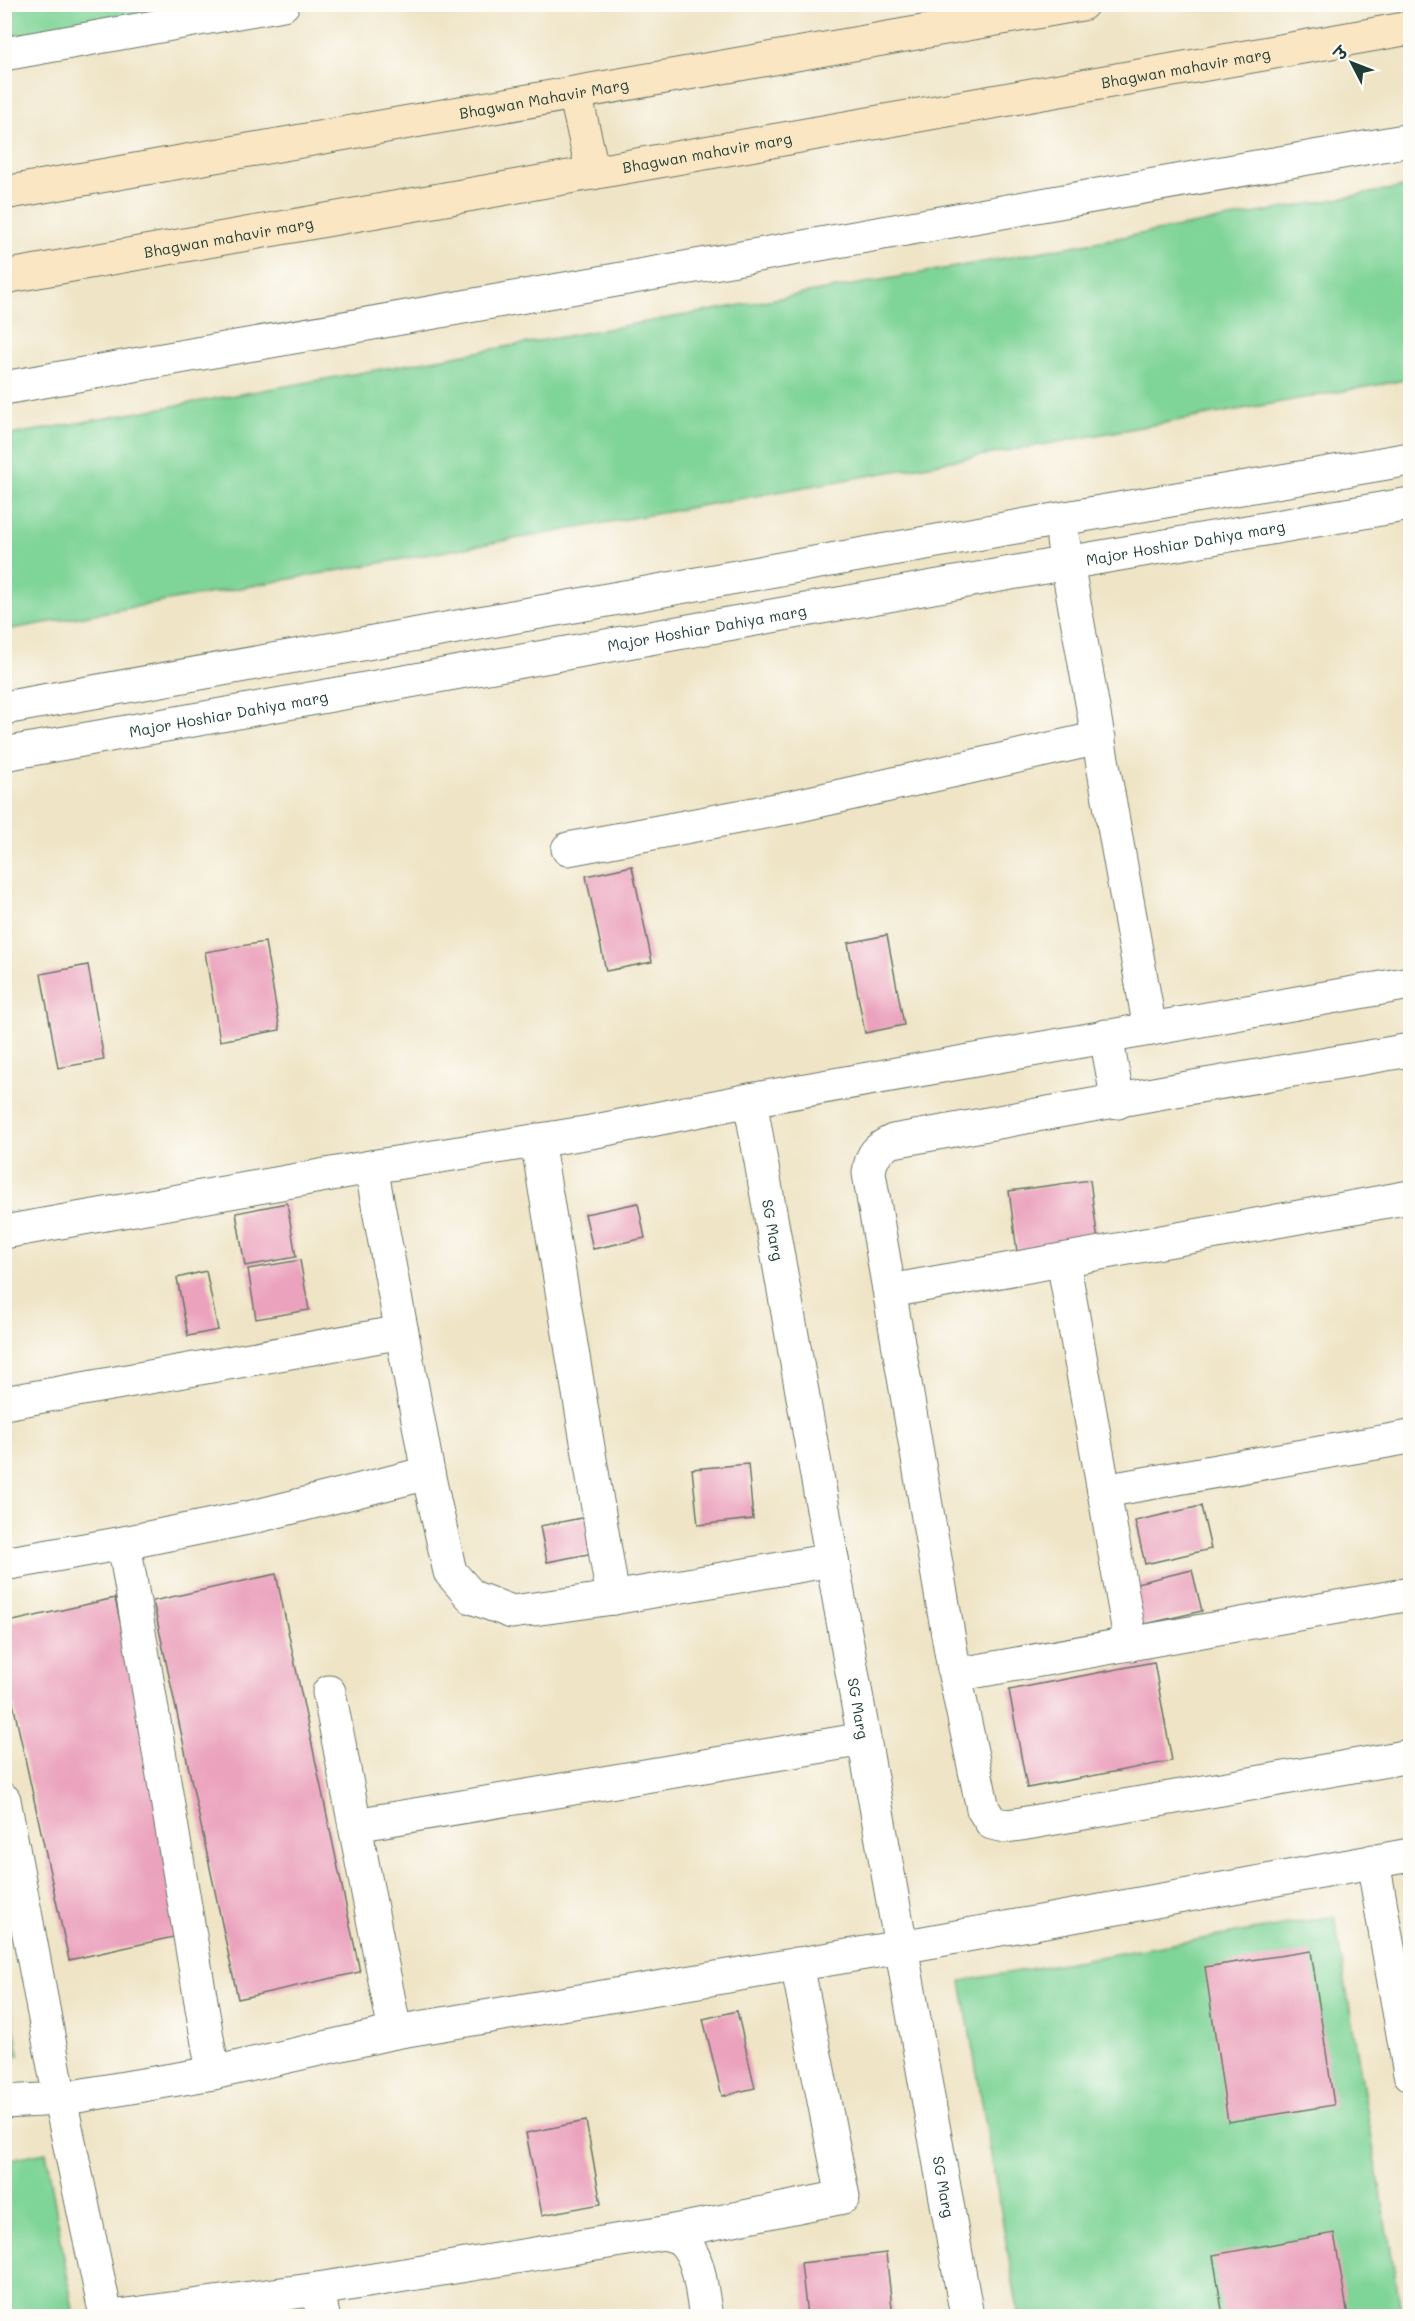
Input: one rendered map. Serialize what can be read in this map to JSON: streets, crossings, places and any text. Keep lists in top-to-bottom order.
{
  "streets": {
    "main road": ["Bhagwan mahavir marg", "Bhagwan Mahavir Marg"],
    "street": ["Major Hoshiar Dahiya marg", "SG Marg"]
  },
  "north": "top left"
}
